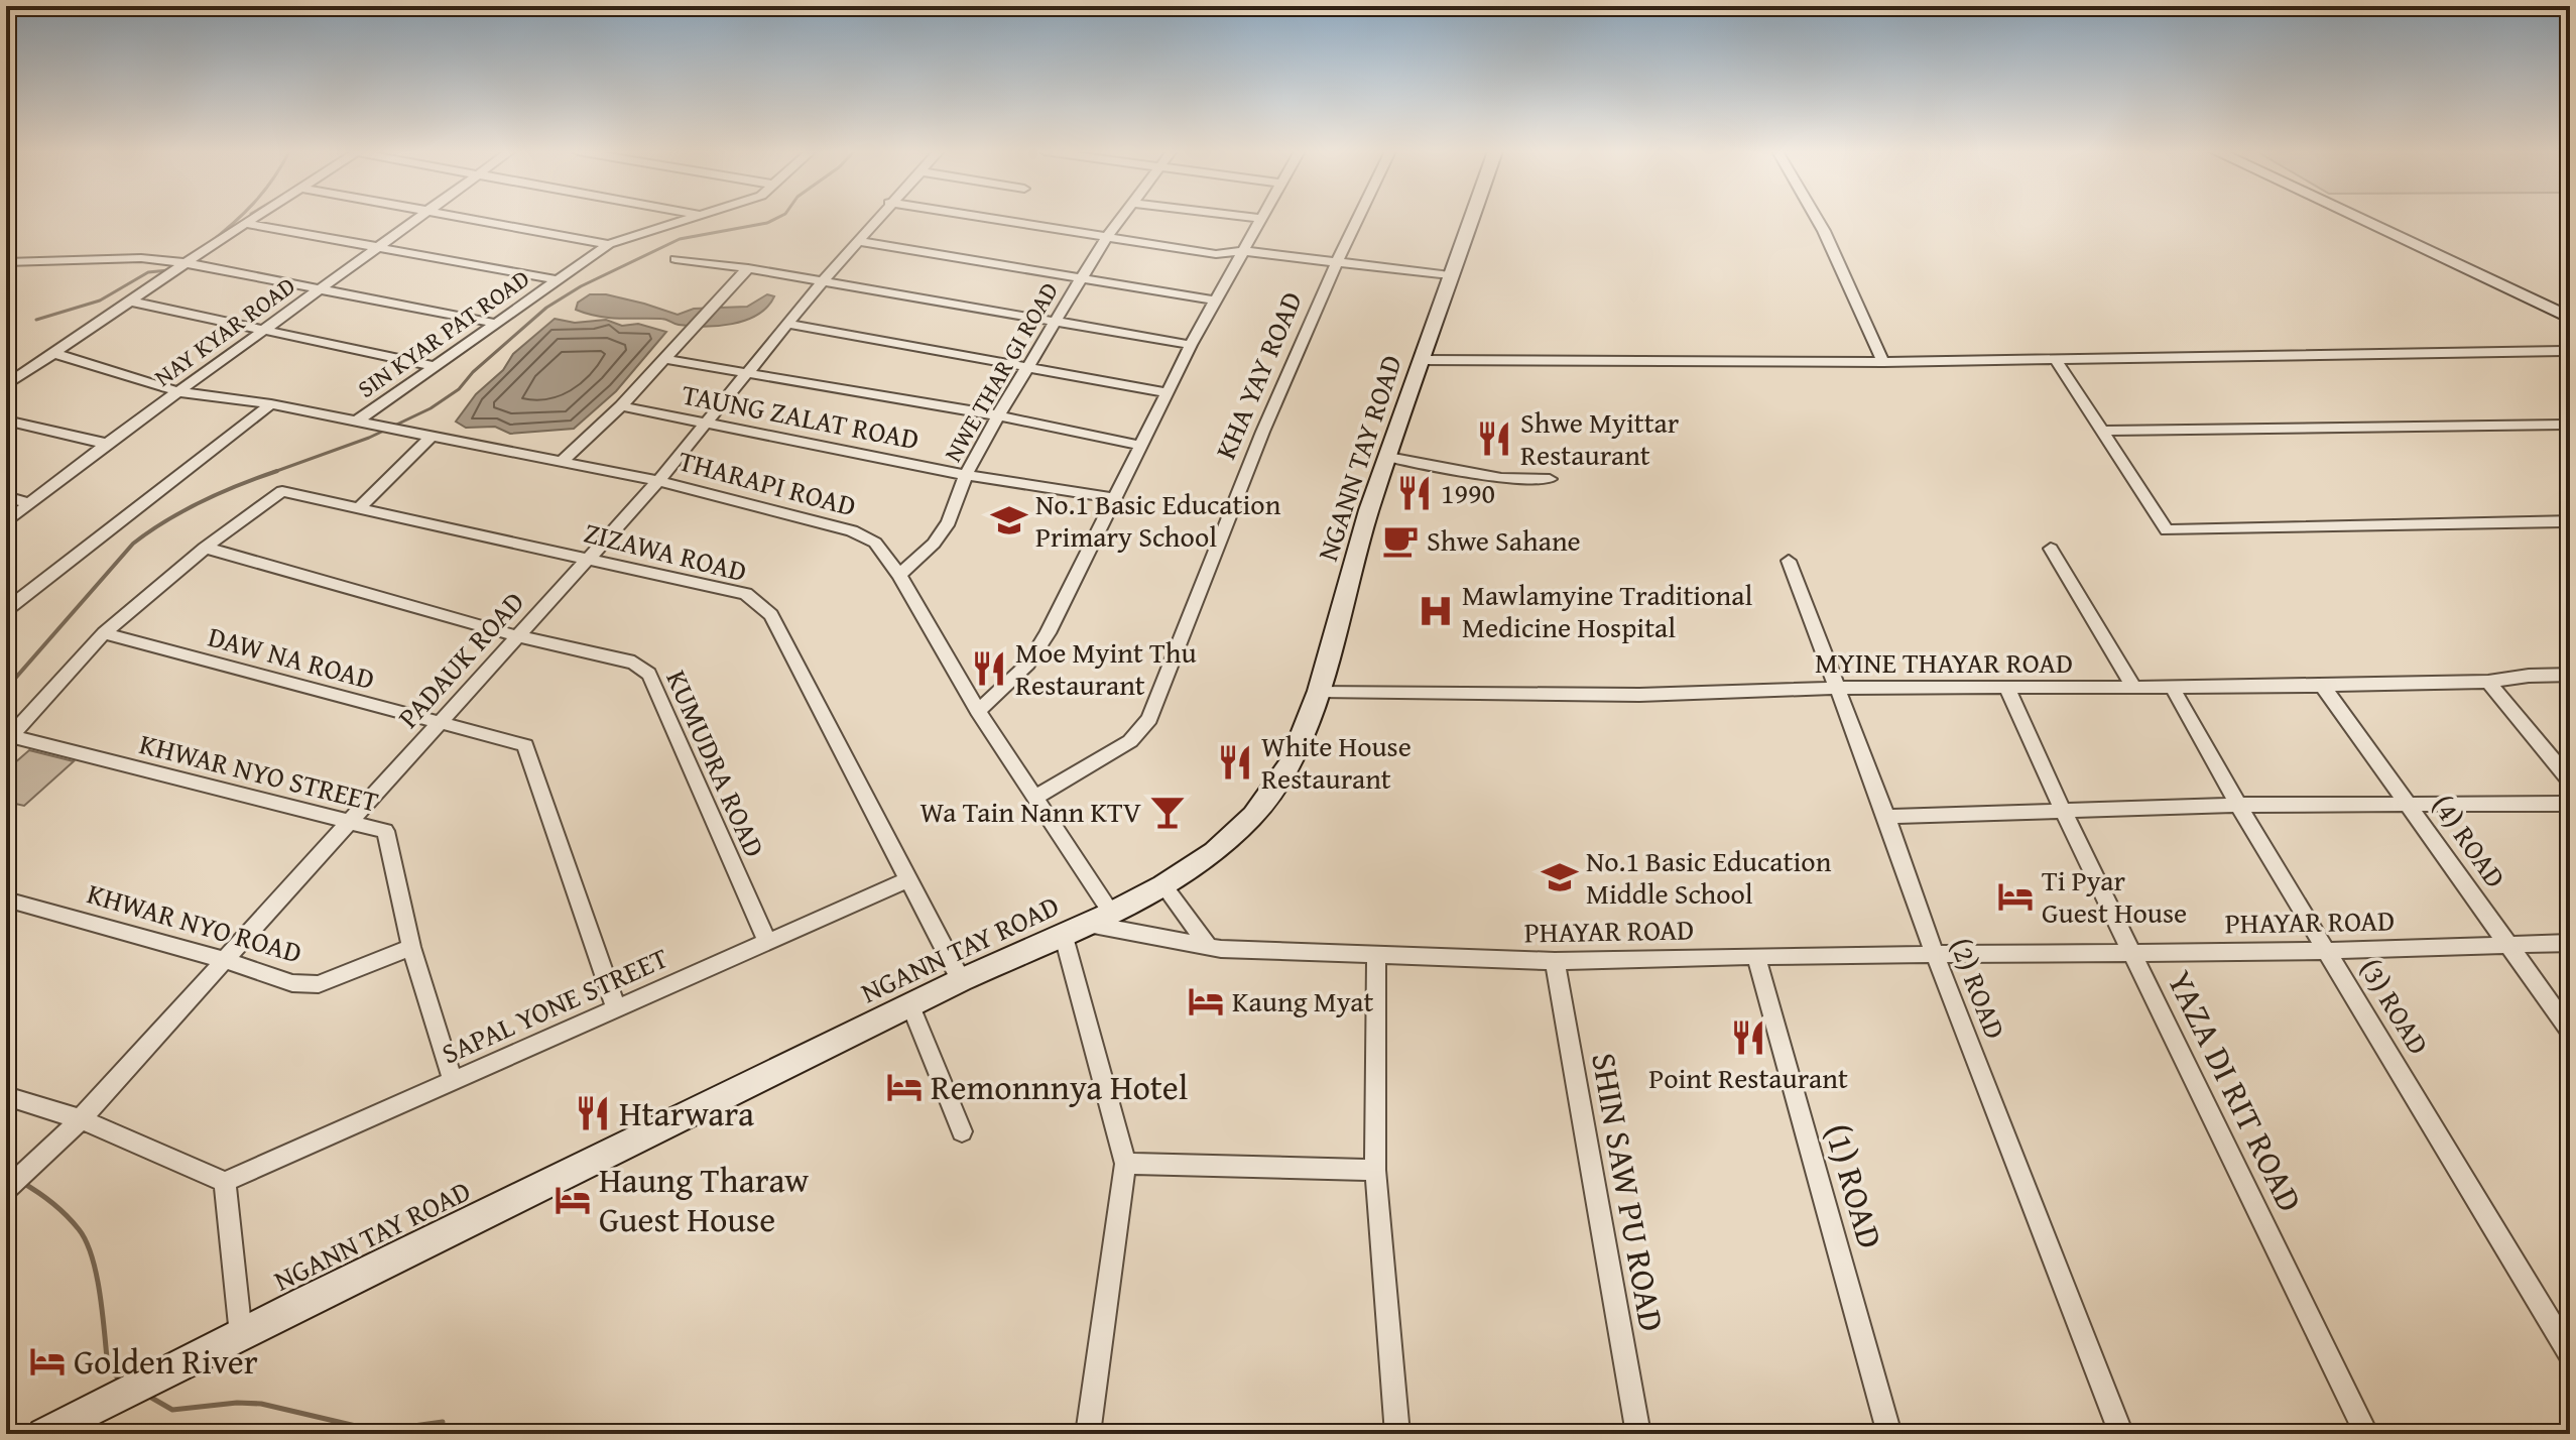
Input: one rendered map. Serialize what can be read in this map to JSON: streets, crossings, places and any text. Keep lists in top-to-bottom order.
{
  "streets": {
    "main road": ["NGANN TAY ROAD"],
    "street": [
      "NAY KYAR ROAD",
      "SIN KYAR PAT ROAD",
      "NWE THAR GI ROAD",
      "KHA YAY ROAD",
      "TAUNG ZALAT ROAD",
      "THARAPI ROAD",
      "ZIZAWA ROAD",
      "DAW NA ROAD",
      "PADAUK ROAD",
      "MYINE THAYAR ROAD",
      "KUMUDRA ROAD",
      "KHWAR NYO STREET",
      "(4) ROAD",
      "PHAYAR ROAD",
      "KHWAR NYO ROAD",
      "(2) ROAD",
      "SAPAL YONE STREET",
      "(3) ROAD",
      "YAZA DI RIT ROAD",
      "(1) ROAD",
      "SHIN SAW PU ROAD"
    ]
  },
  "crossings": [
    ["NAY KYAR ROAD", "THARAPI ROAD"],
    ["SIN KYAR PAT ROAD", "THARAPI ROAD"],
    ["NWE THAR GI ROAD", "TAUNG ZALAT ROAD"],
    ["NWE THAR GI ROAD", "THARAPI ROAD"],
    ["KHA YAY ROAD", "THARAPI ROAD"],
    ["TAUNG ZALAT ROAD", "PADAUK ROAD"],
    ["NGANN TAY ROAD", "THARAPI ROAD"],
    ["NGANN TAY ROAD", "ZIZAWA ROAD"],
    ["NGANN TAY ROAD", "MYINE THAYAR ROAD"],
    ["NGANN TAY ROAD", "PHAYAR ROAD"],
    ["THARAPI ROAD", "PADAUK ROAD"],
    ["ZIZAWA ROAD", "DAW NA ROAD"],
    ["ZIZAWA ROAD", "PADAUK ROAD"],
    ["ZIZAWA ROAD", "KUMUDRA ROAD"],
    ["ZIZAWA ROAD", "KHWAR NYO STREET"],
    ["ZIZAWA ROAD", "SAPAL YONE STREET"],
    ["DAW NA ROAD", "PADAUK ROAD"],
    ["DAW NA ROAD", "SAPAL YONE STREET"],
    ["PADAUK ROAD", "KUMUDRA ROAD"],
    ["PADAUK ROAD", "KHWAR NYO STREET"],
    ["PADAUK ROAD", "KHWAR NYO ROAD"],
    ["MYINE THAYAR ROAD", "(4) ROAD"],
    ["MYINE THAYAR ROAD", "(2) ROAD"],
    ["MYINE THAYAR ROAD", "(3) ROAD"],
    ["MYINE THAYAR ROAD", "YAZA DI RIT ROAD"],
    ["KUMUDRA ROAD", "SAPAL YONE STREET"],
    ["KHWAR NYO STREET", "KHWAR NYO ROAD"],
    ["KHWAR NYO STREET", "SAPAL YONE STREET"],
    ["(4) ROAD", "PHAYAR ROAD"],
    ["PHAYAR ROAD", "(2) ROAD"],
    ["PHAYAR ROAD", "(3) ROAD"],
    ["PHAYAR ROAD", "YAZA DI RIT ROAD"],
    ["PHAYAR ROAD", "(1) ROAD"],
    ["PHAYAR ROAD", "SHIN SAW PU ROAD"]
  ],
  "places": {
    "restaurant": [
      "Shwe Myittar Restaurant",
      "1990",
      "Moe Myint Thu Restaurant",
      "White House Restaurant",
      "Point Restaurant",
      "Htarwara"
    ],
    "school or university": ["No.1 Basic Education Primary School", "No.1 Basic Education Middle School"],
    "cafe": ["Shwe Sahane"],
    "hospital": ["Mawlamyine Traditional Medicine Hospital"],
    "bar": ["Wa Tain Nann KTV"],
    "hotel": [
      "Ti Pyar Guest House",
      "Kaung Myat",
      "Remonnnya Hotel",
      "Haung Tharaw Guest House",
      "Golden River"
    ]
  }
}
